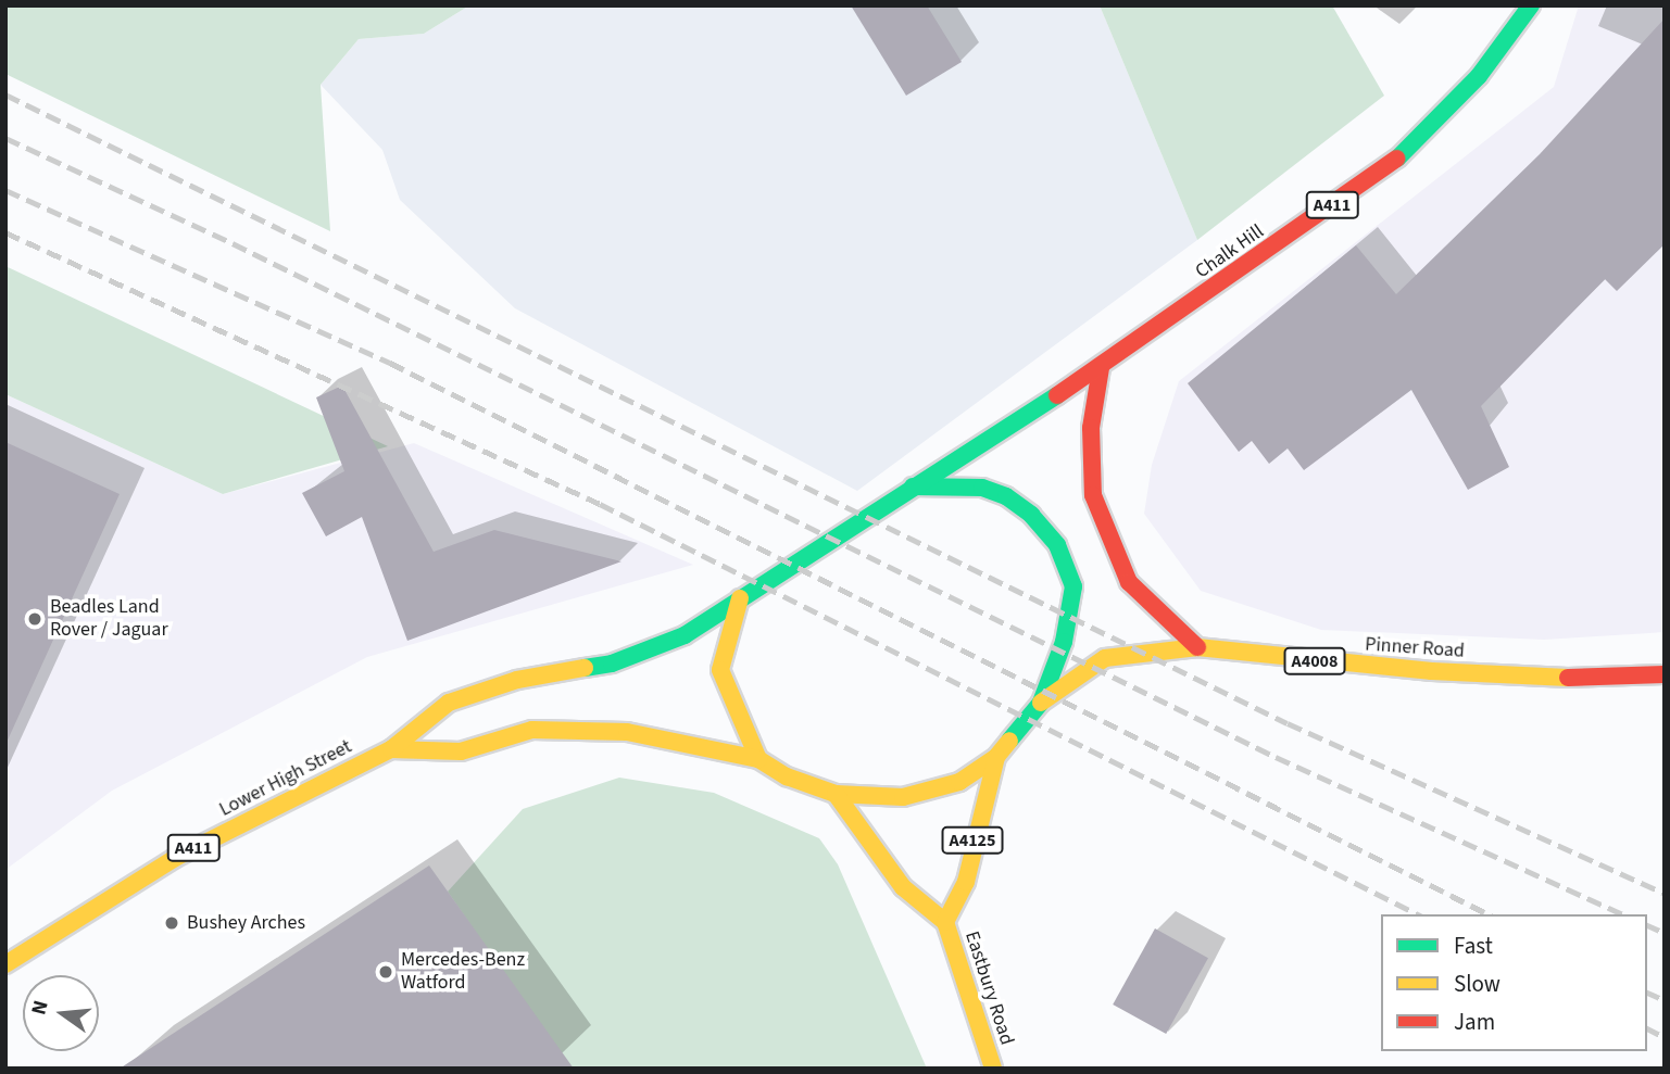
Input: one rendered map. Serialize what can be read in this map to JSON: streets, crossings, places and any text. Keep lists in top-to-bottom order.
{
  "streets": {
    "main road": [
      "A411",
      "Chalk Hill",
      "Pinner Road",
      "A4008",
      "Lower High Street",
      "A4125",
      "Eastbury Road"
    ]
  },
  "crossings": [
    ["Chalk Hill", "Lower High Street"],
    ["Lower High Street", "Eastbury Road"]
  ],
  "places": ["Beadles Land Rover / Jaguar", "Bushey Arches", "Mercedes-Benz Watford"],
  "legend": ["Fast", "Slow", "Jam"],
  "north": "left"
}
